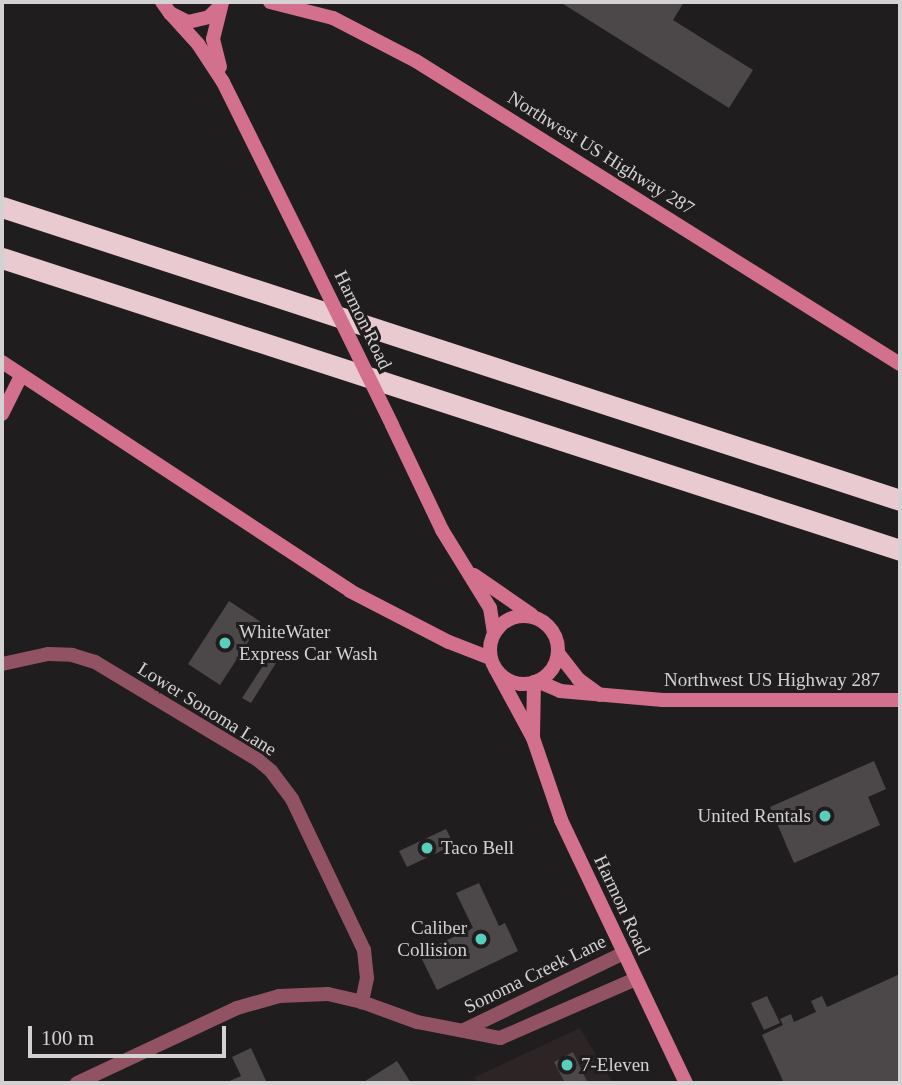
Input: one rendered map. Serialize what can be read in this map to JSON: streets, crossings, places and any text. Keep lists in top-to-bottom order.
{
  "streets": {
    "main road": ["Northwest US Highway 287", "Harmon Road"],
    "street": ["Lower Sonoma Lane", "Sonoma Creek Lane"]
  },
  "crossings": [
    ["Northwest US Highway 287", "Harmon Road"],
    ["Harmon Road", "Sonoma Creek Lane"],
    ["Lower Sonoma Lane", "Sonoma Creek Lane"]
  ],
  "places": [
    "WhiteWater Express Car Wash",
    "United Rentals",
    "Taco Bell",
    "Caliber Collision",
    "7-Eleven"
  ],
  "scale_bar": "100 m"
}
